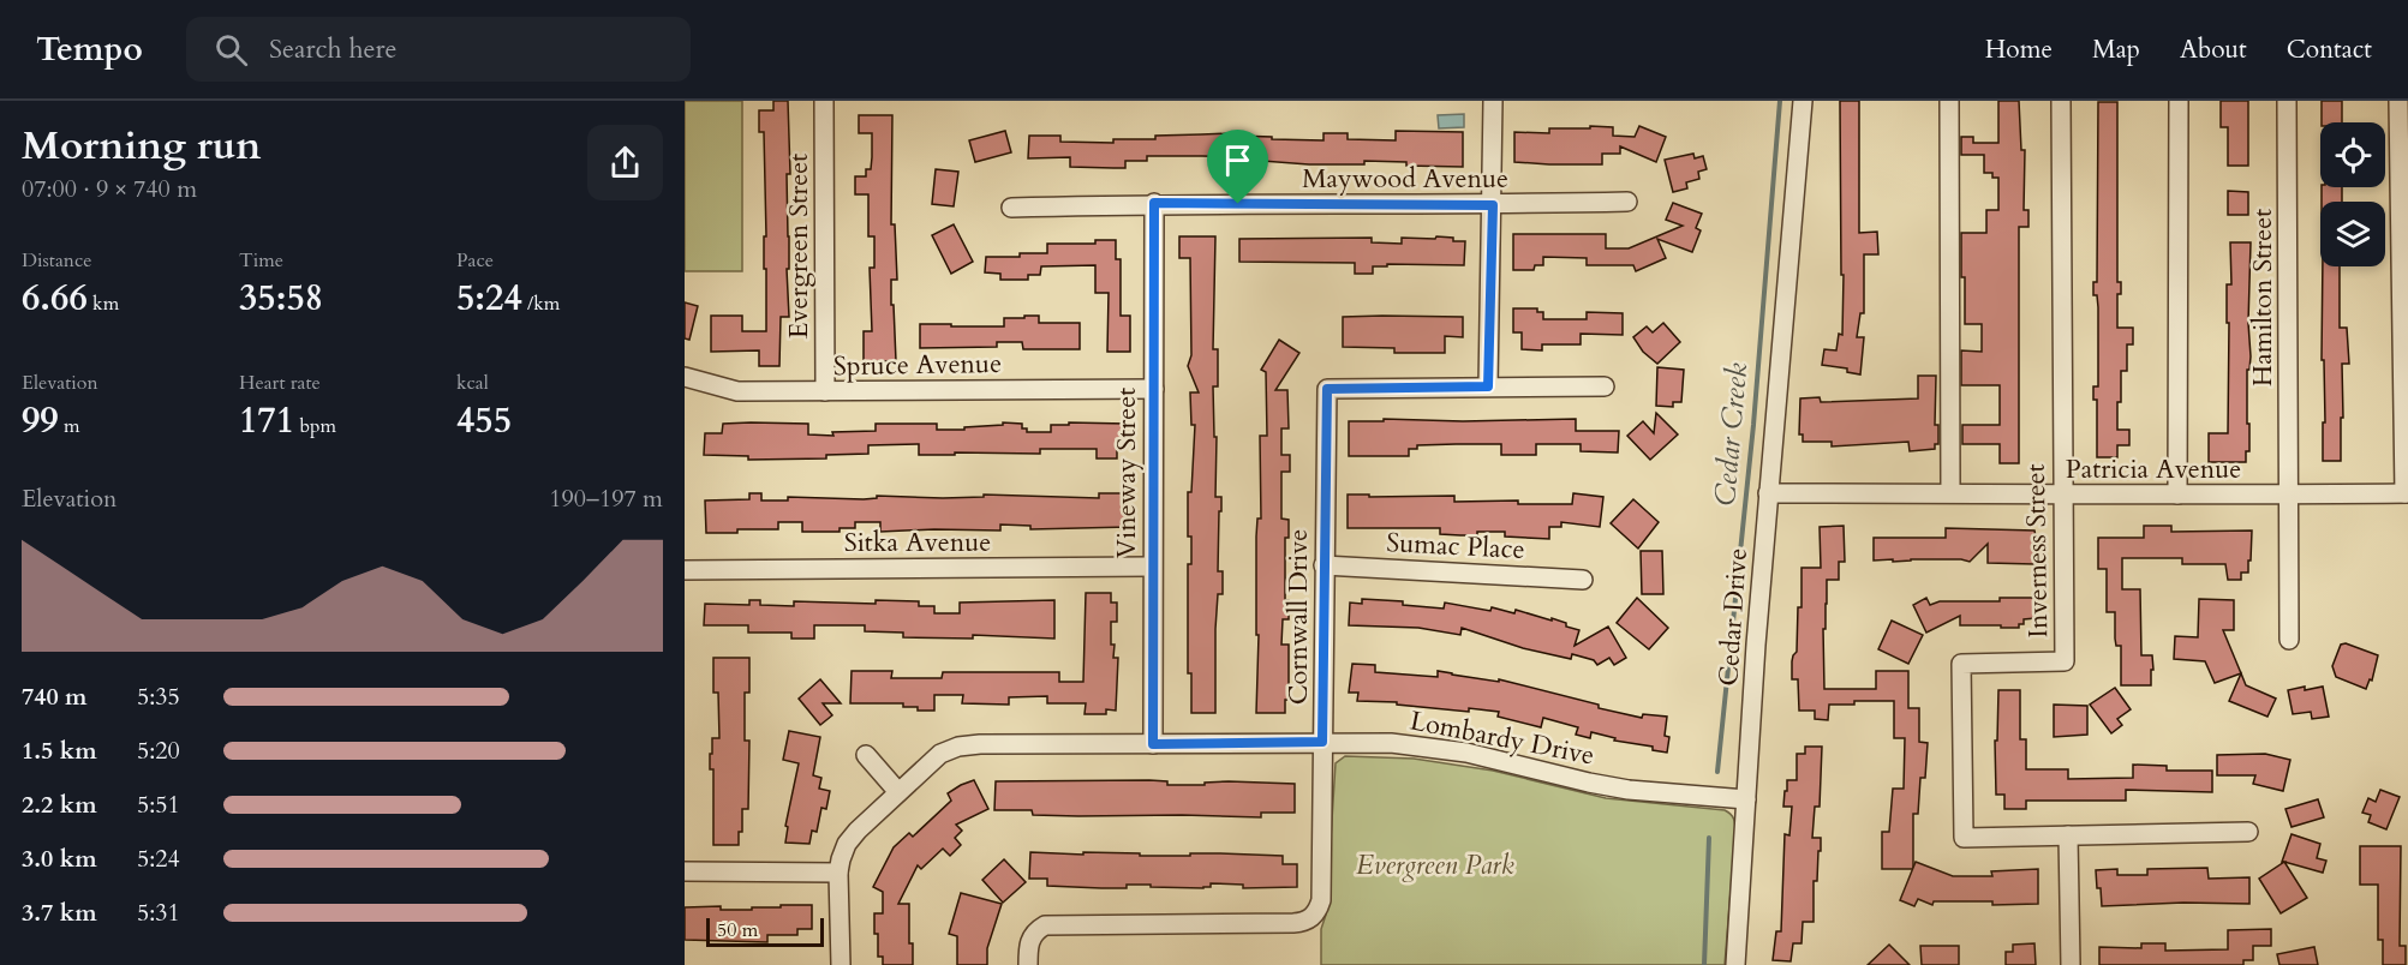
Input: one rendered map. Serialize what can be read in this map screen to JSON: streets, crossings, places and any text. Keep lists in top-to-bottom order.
{
  "streets": {
    "street": [
      "Maywood Avenue",
      "Evergreen Street",
      "Hamilton Street",
      "Spruce Avenue",
      "Patricia Avenue",
      "Vineway Street",
      "Sitka Avenue",
      "Sumac Place",
      "Inverness Street",
      "Cornwall Drive",
      "Cedar Drive",
      "Lombardy Drive"
    ]
  },
  "crossings": [
    ["Maywood Avenue", "Vineway Street"],
    ["Evergreen Street", "Spruce Avenue"],
    ["Hamilton Street", "Patricia Avenue"],
    ["Spruce Avenue", "Vineway Street"],
    ["Patricia Avenue", "Inverness Street"],
    ["Patricia Avenue", "Cedar Drive"],
    ["Vineway Street", "Sitka Avenue"],
    ["Vineway Street", "Lombardy Drive"],
    ["Sumac Place", "Cornwall Drive"],
    ["Cornwall Drive", "Lombardy Drive"],
    ["Cedar Drive", "Lombardy Drive"]
  ],
  "water": ["Cedar Creek"],
  "parks": ["Evergreen Park"],
  "scale_bar": "50 m",
  "page": {
    "header": "Tempo",
    "search": "Search here",
    "nav": [
      "Home",
      "Map",
      "About",
      "Contact"
    ],
    "heading": ["Morning run", "07:00 · 9 × 740 m"],
    "stats": [
      ["Distance", "6.66 km"],
      ["Time", "35:58"],
      ["Pace", "5:24 /km"],
      ["Elevation", "99 m"],
      ["Heart rate", "171 bpm"],
      ["kcal", "455"]
    ],
    "chart": ["Elevation", "190–197 m"],
    "list": [
      {
        "name": "740 m",
        "note": "5:35"
      },
      {
        "name": "1.5 km",
        "note": "5:20"
      },
      {
        "name": "2.2 km",
        "note": "5:51"
      },
      {
        "name": "3.0 km",
        "note": "5:24"
      },
      {
        "name": "3.7 km",
        "note": "5:31"
      }
    ],
    "scale": "50 m"
  }
}
